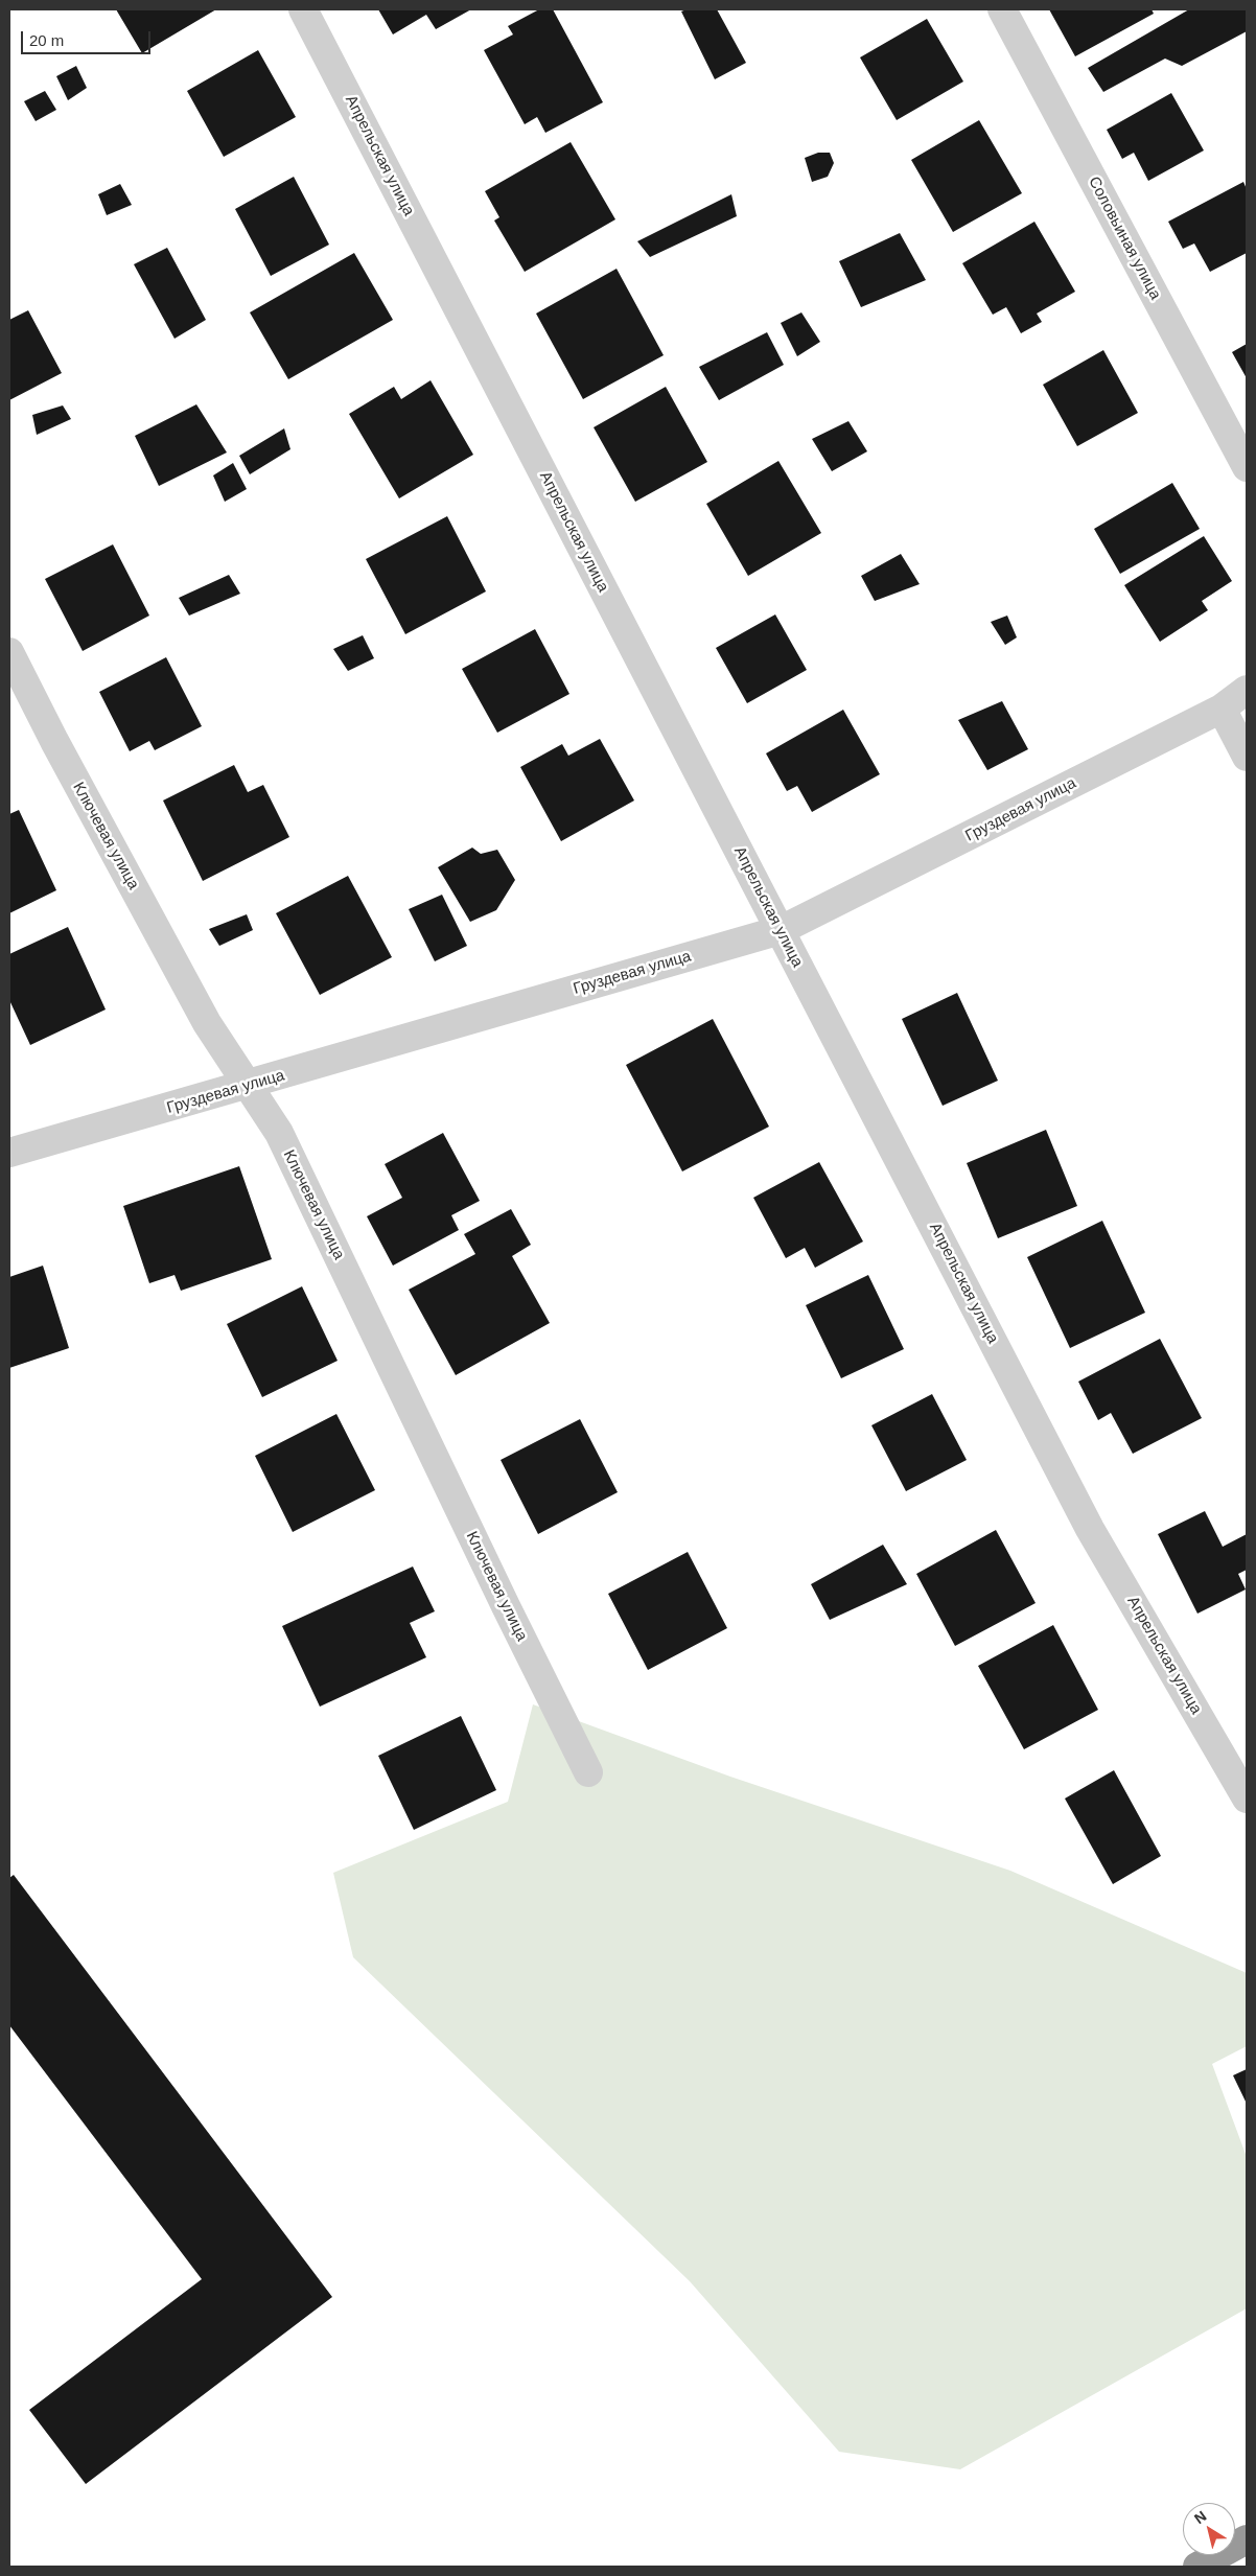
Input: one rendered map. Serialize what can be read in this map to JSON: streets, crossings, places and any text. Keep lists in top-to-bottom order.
{
  "streets": {
    "street": [
      "Апрельская улица",
      "Соловьиная улица",
      "Груздевая улица",
      "Ключевая улица"
    ]
  },
  "crossings": [
    ["Апрельская улица", "Груздевая улица"],
    ["Груздевая улица", "Ключевая улица"]
  ],
  "scale_bar": "20 m",
  "north": "top left"
}
